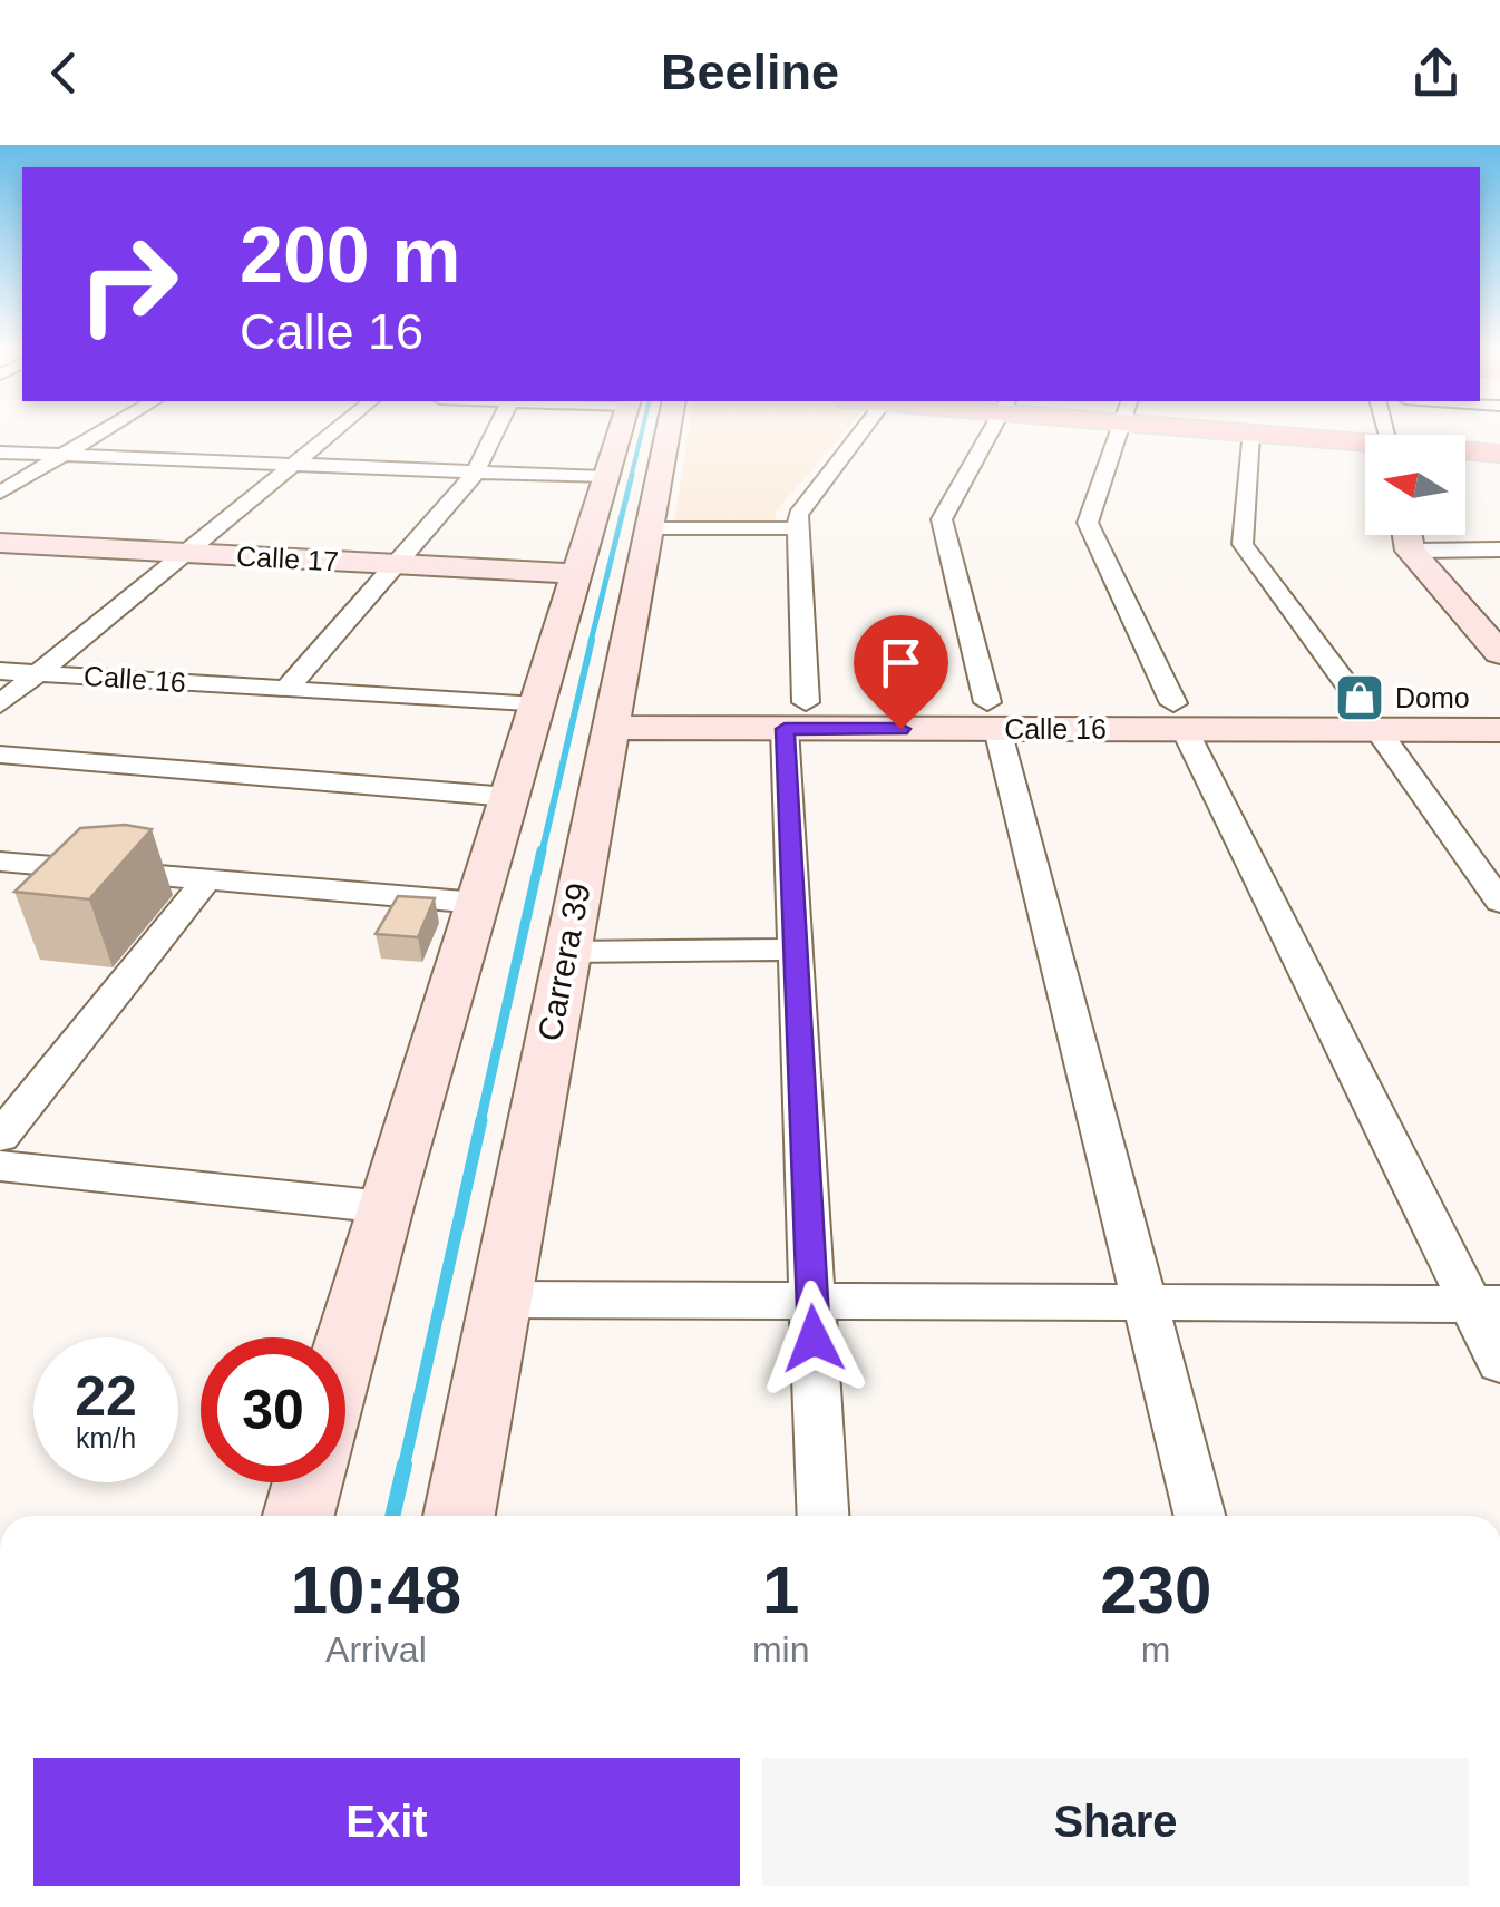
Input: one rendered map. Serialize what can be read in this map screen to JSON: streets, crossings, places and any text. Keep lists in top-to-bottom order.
{
  "streets": {
    "main road": ["Calle 17", "Calle 16", "Carrera 39"]
  },
  "crossings": [
    ["Calle 16", "Carrera 39"]
  ],
  "places": {
    "shop": ["Domo"]
  },
  "north": "left",
  "page": {
    "header": "Beeline",
    "turn": ["200 m", "Calle 16"],
    "speed": "22 km/h",
    "limit": "30",
    "eta": [
      "10:48",
      "Arrival",
      "1",
      "min",
      "230",
      "m"
    ],
    "buttons": ["Exit", "Share"]
  }
}
